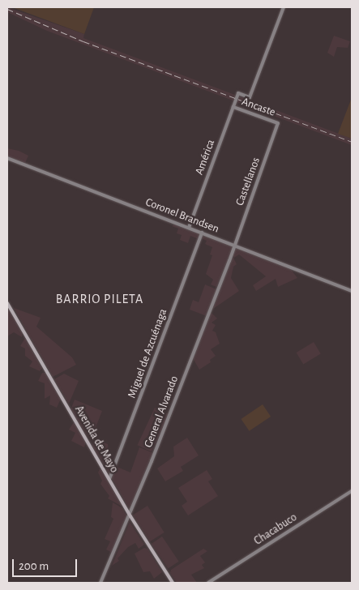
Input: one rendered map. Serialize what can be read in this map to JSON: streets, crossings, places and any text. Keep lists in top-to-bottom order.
{
  "streets": {
    "main road": ["Avenida de Mayo"],
    "street": [
      "Ancaste",
      "América",
      "Castellanos",
      "Coronel Brandsen",
      "Miguel de Azcuénaga",
      "General Alvarado",
      "Chacabuco"
    ]
  },
  "crossings": [
    ["Ancaste", "América"],
    ["Ancaste", "Castellanos"],
    ["América", "Coronel Brandsen"],
    ["Castellanos", "Coronel Brandsen"],
    ["Castellanos", "General Alvarado"],
    ["Coronel Brandsen", "Miguel de Azcuénaga"],
    ["Coronel Brandsen", "General Alvarado"],
    ["Miguel de Azcuénaga", "Avenida de Mayo"],
    ["General Alvarado", "Avenida de Mayo"]
  ],
  "districts": ["BARRIO PILETA"],
  "scale_bar": "200 m"
}
